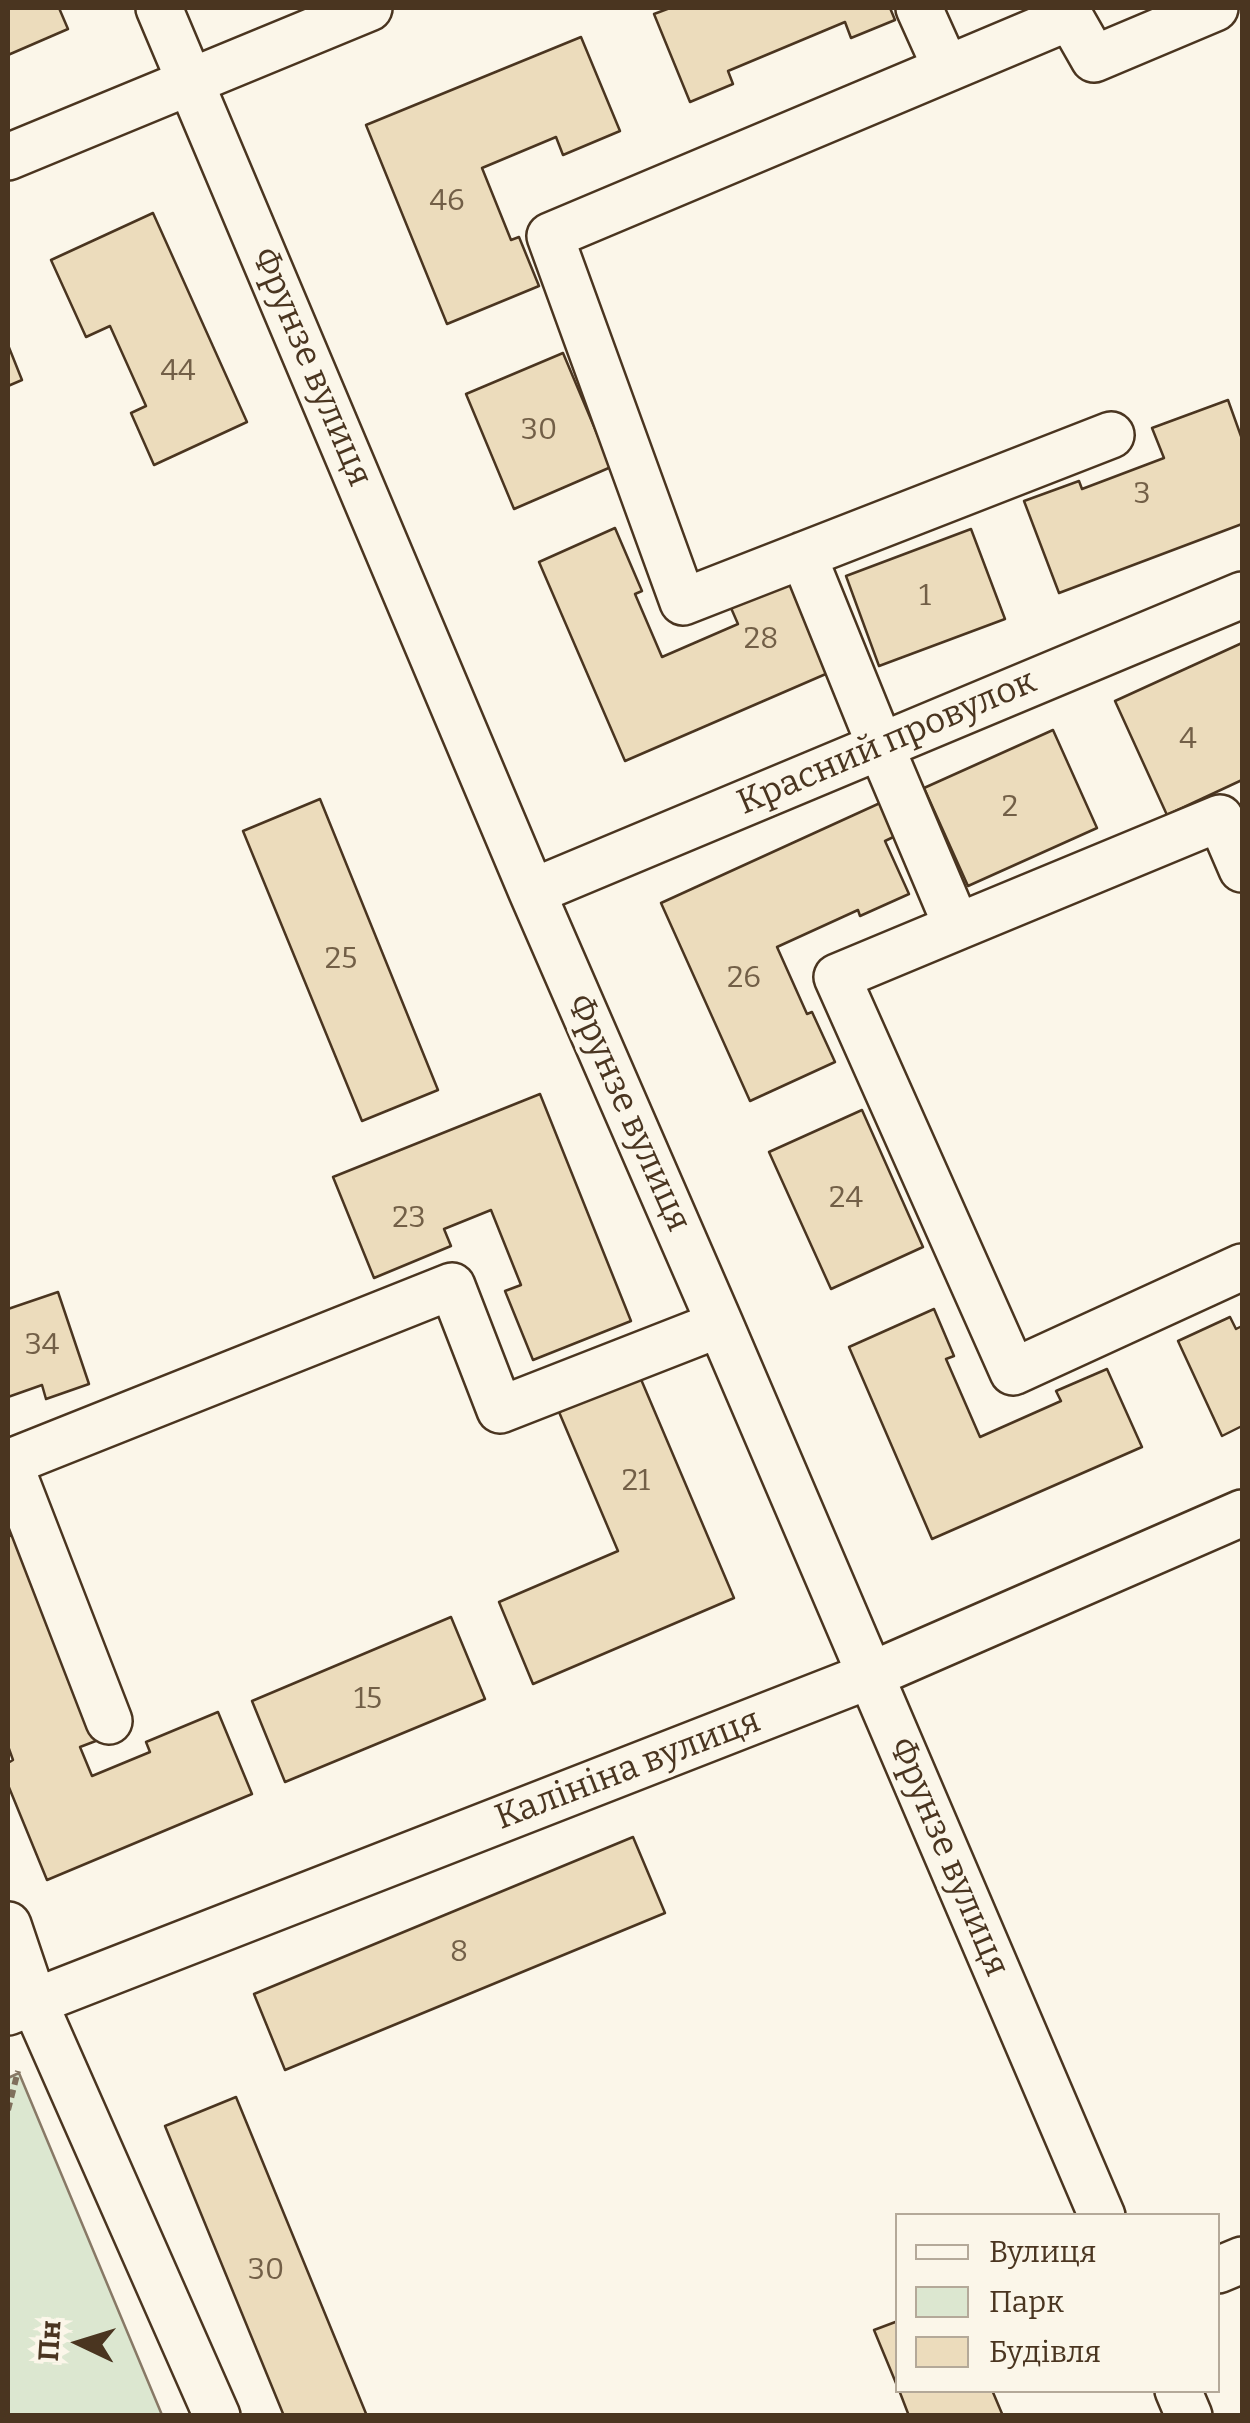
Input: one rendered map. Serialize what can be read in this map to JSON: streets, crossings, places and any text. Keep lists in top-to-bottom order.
{
  "streets": {
    "street": ["Фрунзе вулиця", "Красний провулок", "Калініна вулиця"]
  },
  "crossings": [
    ["Фрунзе вулиця", "Красний провулок"],
    ["Фрунзе вулиця", "Калініна вулиця"]
  ],
  "house_numbers": [
    "46",
    "44",
    "30",
    "3",
    "1",
    "28",
    "4",
    "2",
    "25",
    "26",
    "24",
    "23",
    "34",
    "21",
    "15",
    "8",
    "30"
  ],
  "legend": ["Вулиця", "Парк", "Будівля"],
  "north": "left"
}
